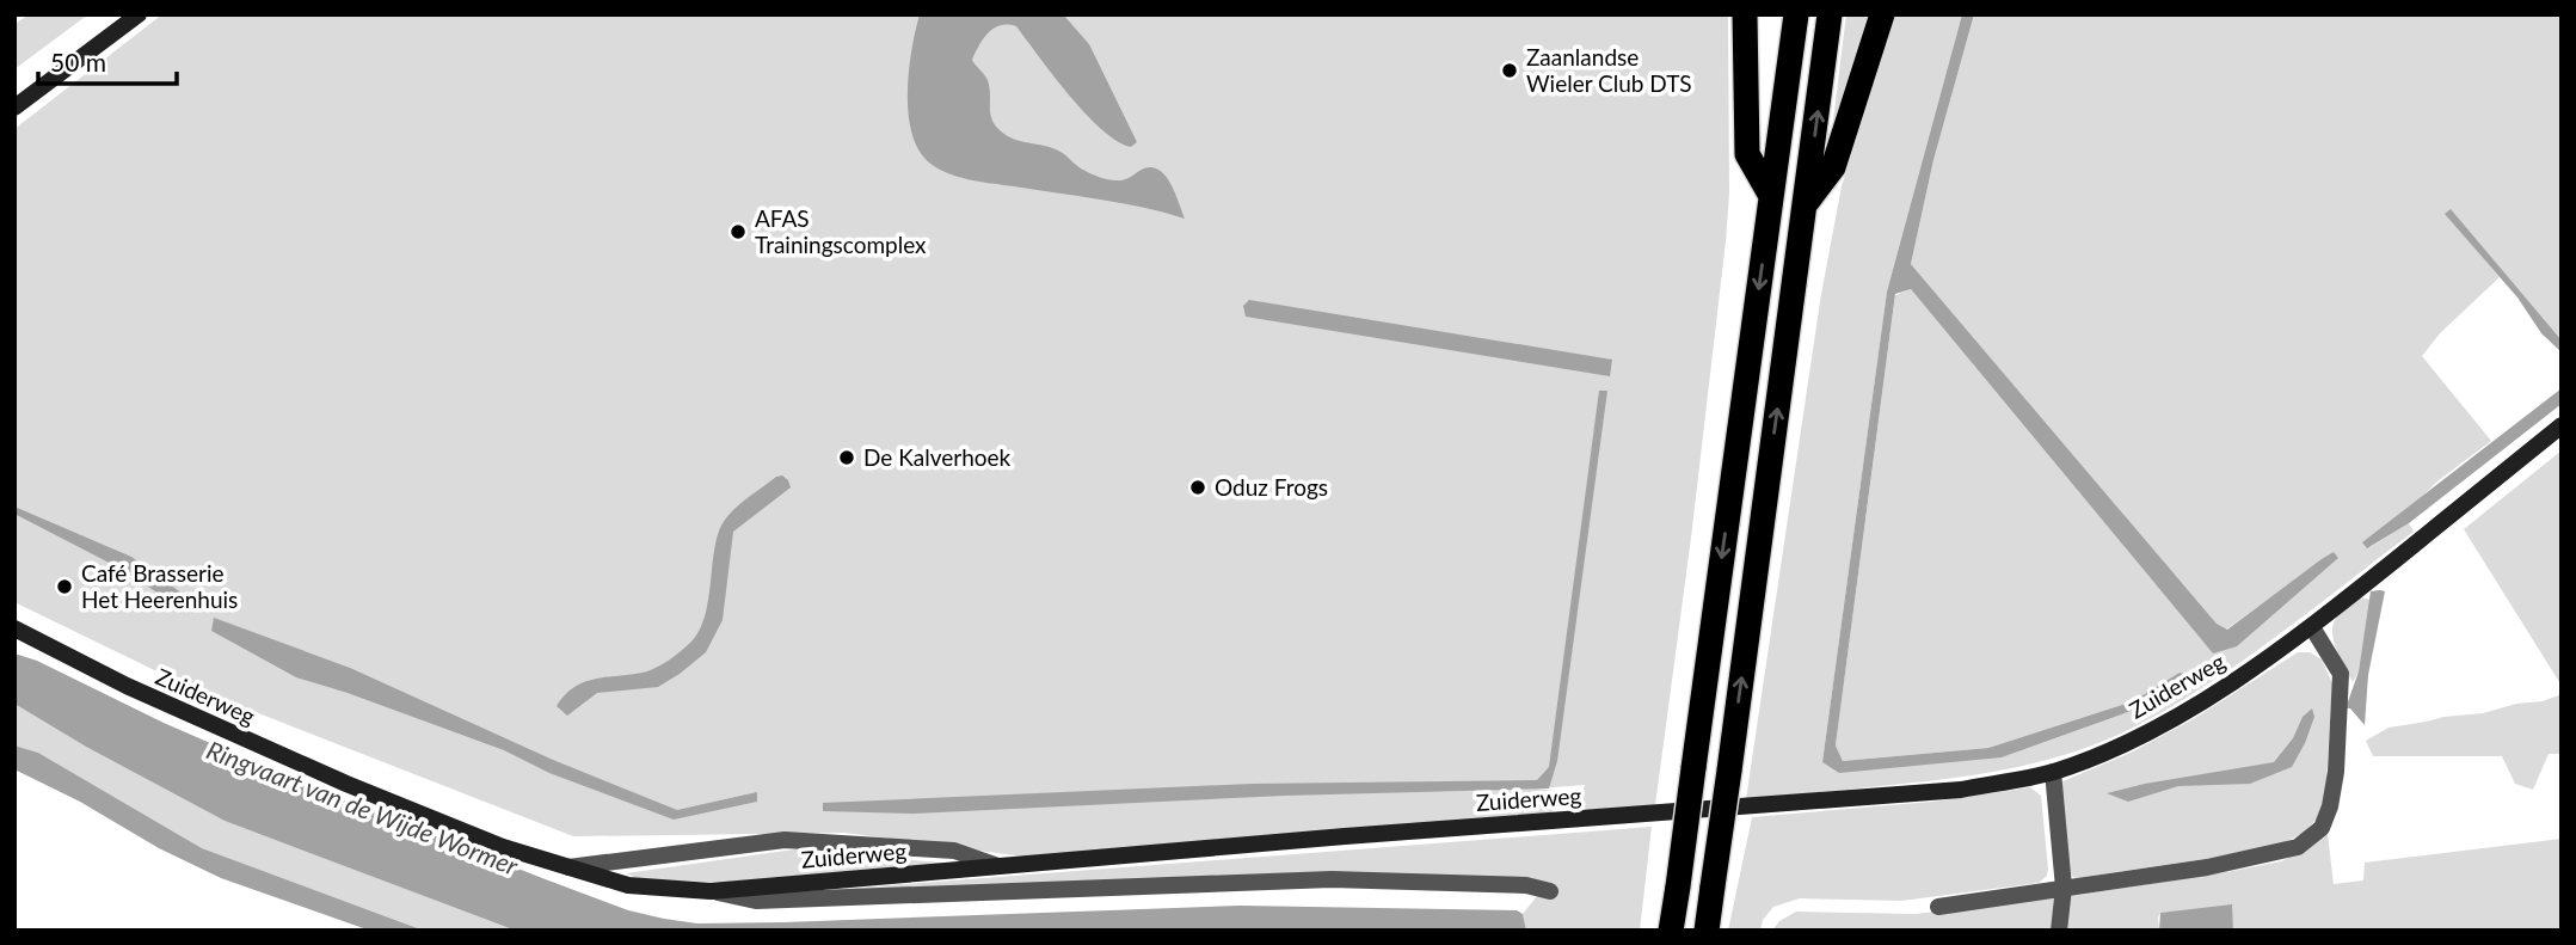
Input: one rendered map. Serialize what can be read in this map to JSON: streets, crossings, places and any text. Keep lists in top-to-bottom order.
{
  "streets": {
    "street": ["Zuiderweg"]
  },
  "water": ["Ringvaart van de Wijde Wormer"],
  "places": [
    "Zaanlandse Wieler Club DTS",
    "AFAS Trainingscomplex",
    "De Kalverhoek",
    "Oduz Frogs",
    "Café Brasserie Het Heerenhuis"
  ],
  "scale_bar": "50 m"
}
